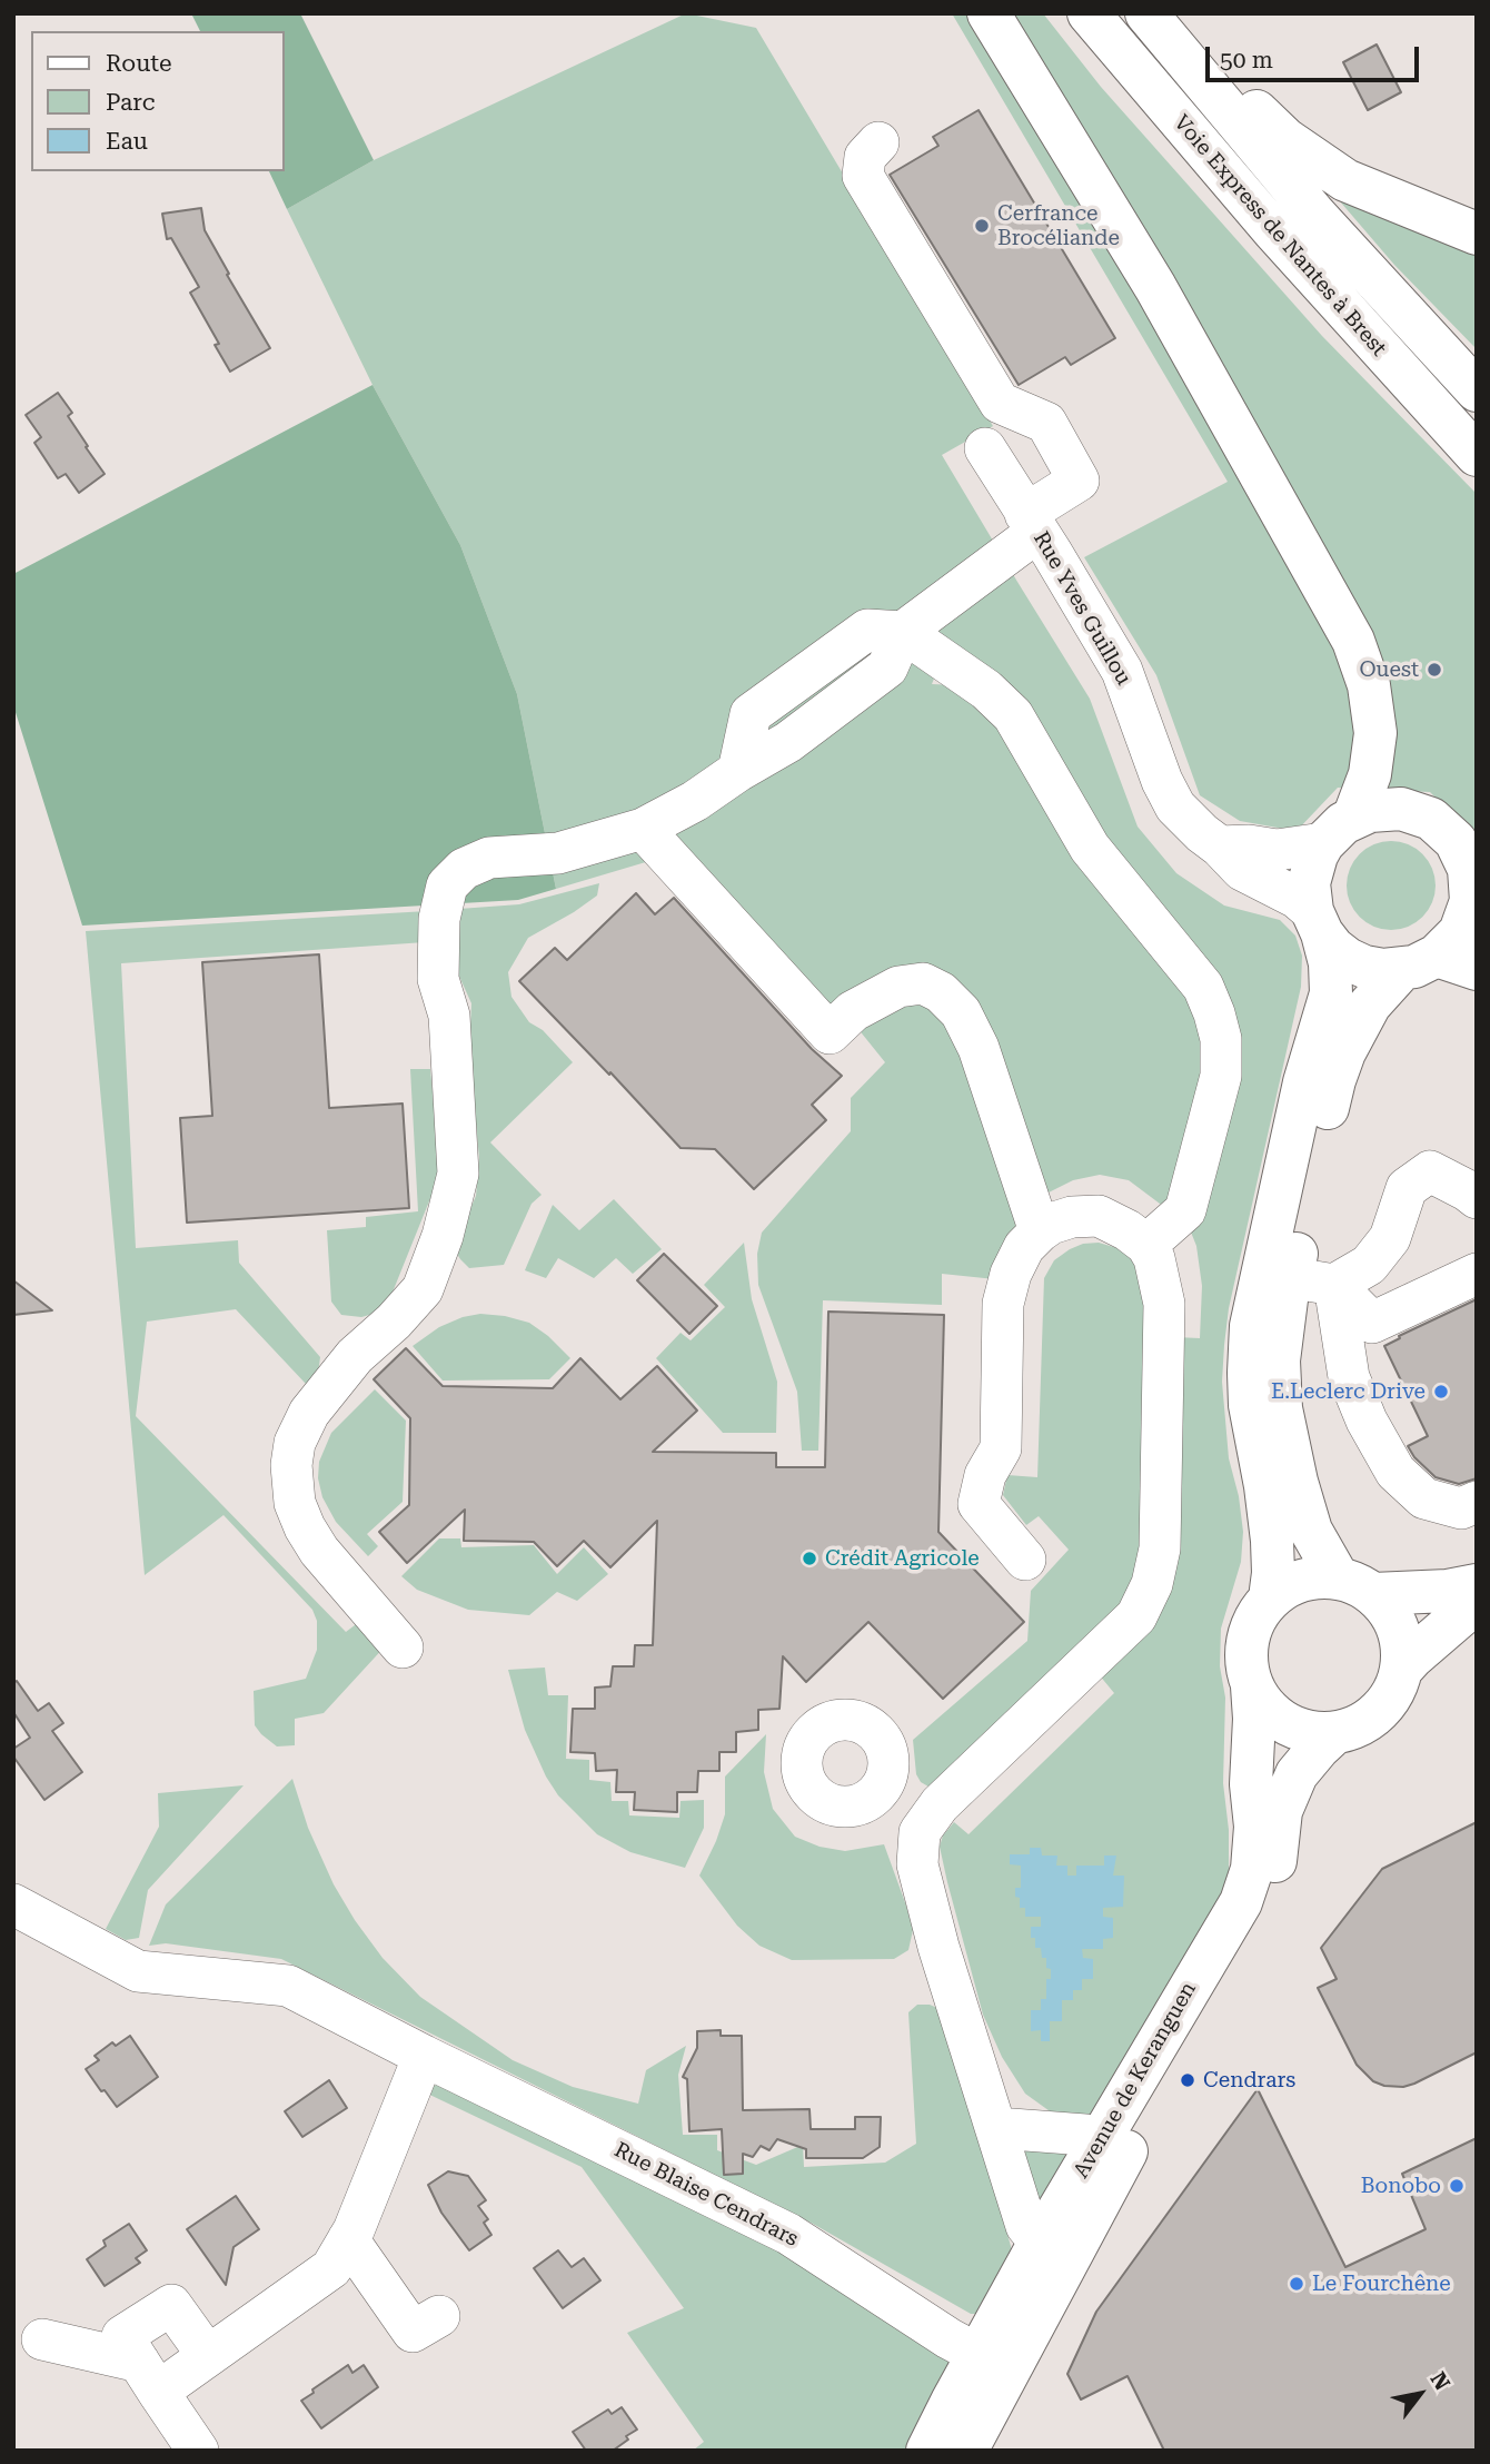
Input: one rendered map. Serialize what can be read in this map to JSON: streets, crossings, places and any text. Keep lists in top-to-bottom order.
{
  "streets": {
    "main road": ["Voie Express de Nantes à Brest", "Avenue de Keranguen"],
    "street": ["Rue Yves Guillou", "Rue Blaise Cendrars"]
  },
  "crossings": [
    ["Avenue de Keranguen", "Rue Blaise Cendrars"]
  ],
  "places": [
    "Cerfrance Brocéliande",
    "Ouest",
    "E.Leclerc Drive",
    "Crédit Agricole",
    "Cendrars",
    "Bonobo",
    "Le Fourchêne"
  ],
  "legend": ["Route", "Parc", "Eau"],
  "scale_bar": "50 m",
  "north": "top right"
}
